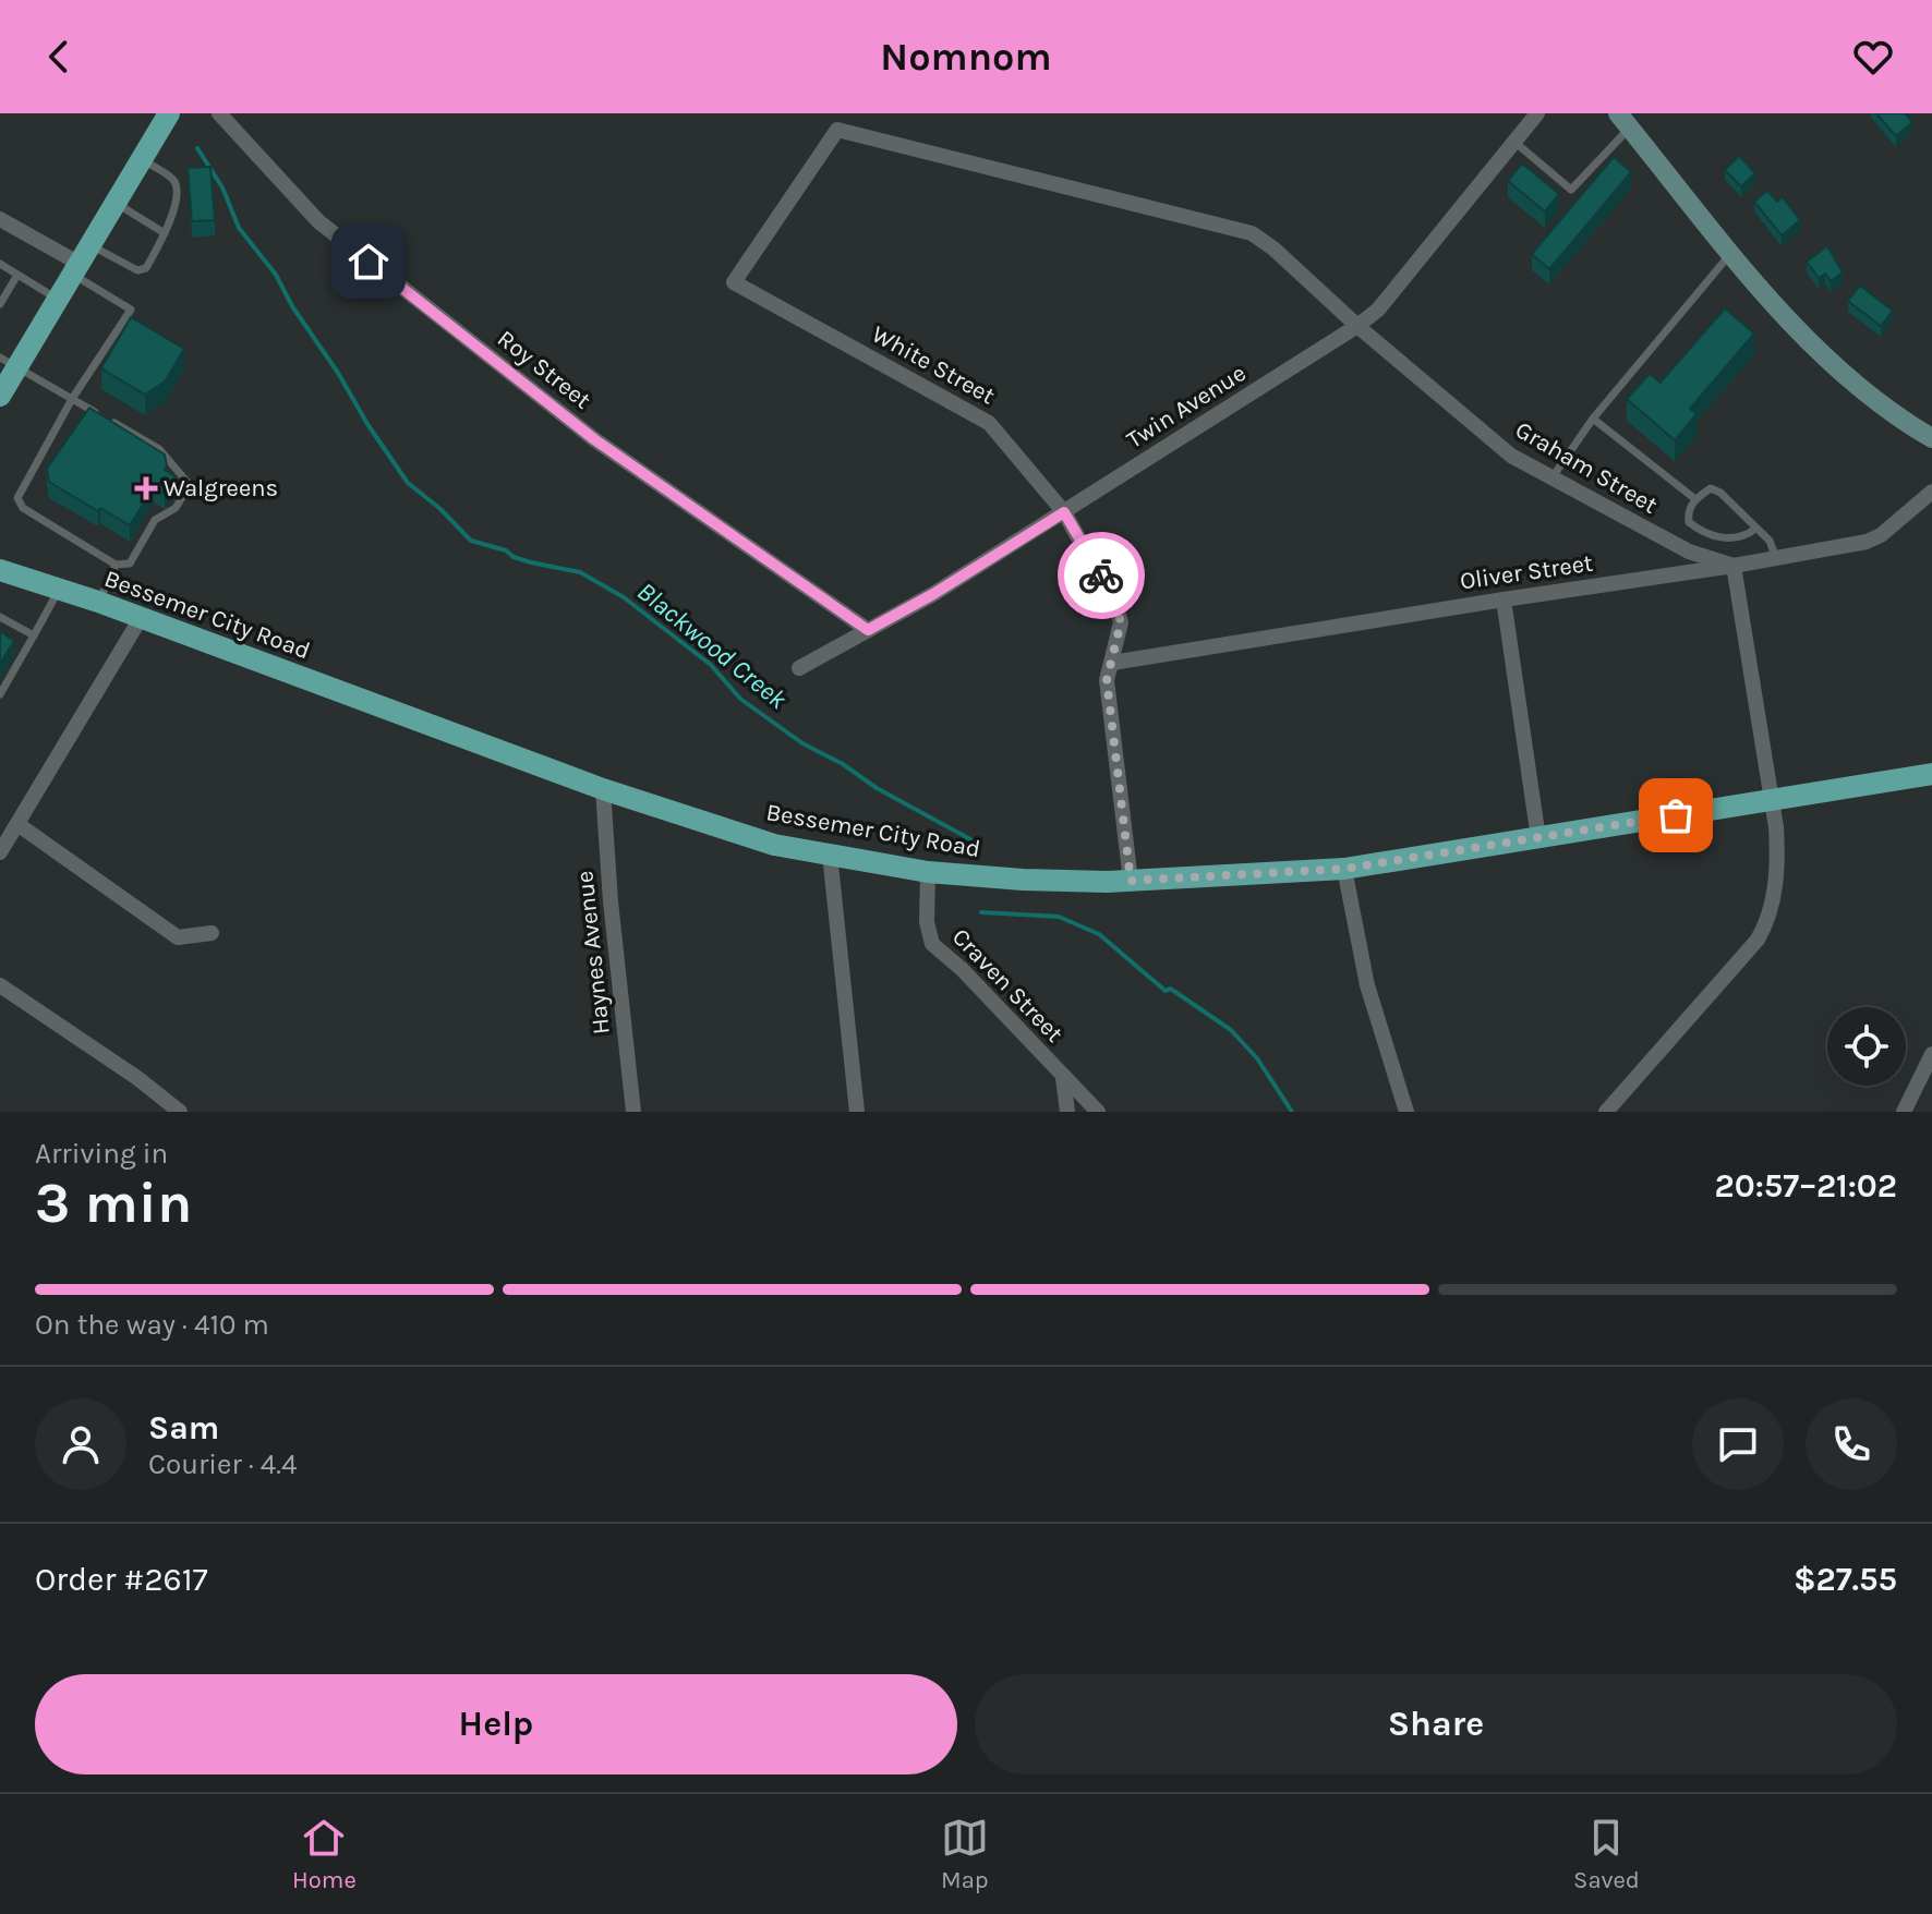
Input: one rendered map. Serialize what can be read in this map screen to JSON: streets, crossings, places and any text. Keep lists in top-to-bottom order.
{
  "streets": {
    "main road": ["Bessemer City Road"],
    "street": [
      "White Street",
      "Roy Street",
      "Twin Avenue",
      "Graham Street",
      "Oliver Street",
      "Haynes Avenue",
      "Craven Street"
    ]
  },
  "crossings": [
    ["White Street", "Twin Avenue"],
    ["White Street", "Graham Street"],
    ["White Street", "Oliver Street"],
    ["White Street", "Bessemer City Road"],
    ["Roy Street", "Twin Avenue"],
    ["Twin Avenue", "Graham Street"],
    ["Graham Street", "Oliver Street"],
    ["Bessemer City Road", "Haynes Avenue"],
    ["Bessemer City Road", "Craven Street"]
  ],
  "water": ["Blackwood Creek"],
  "places": {
    "health": ["Walgreens"]
  },
  "page": {
    "header": "Nomnom",
    "heading": ["3 min", "Arriving in", "20:57–21:02"],
    "panel": [
      "Sam",
      "Courier · 4.4",
      "Order #2617",
      "$27.55"
    ],
    "bar": "On the way · 410 m",
    "buttons": ["Help", "Share"],
    "tabs": ["Home", "Map", "Saved"]
  }
}
